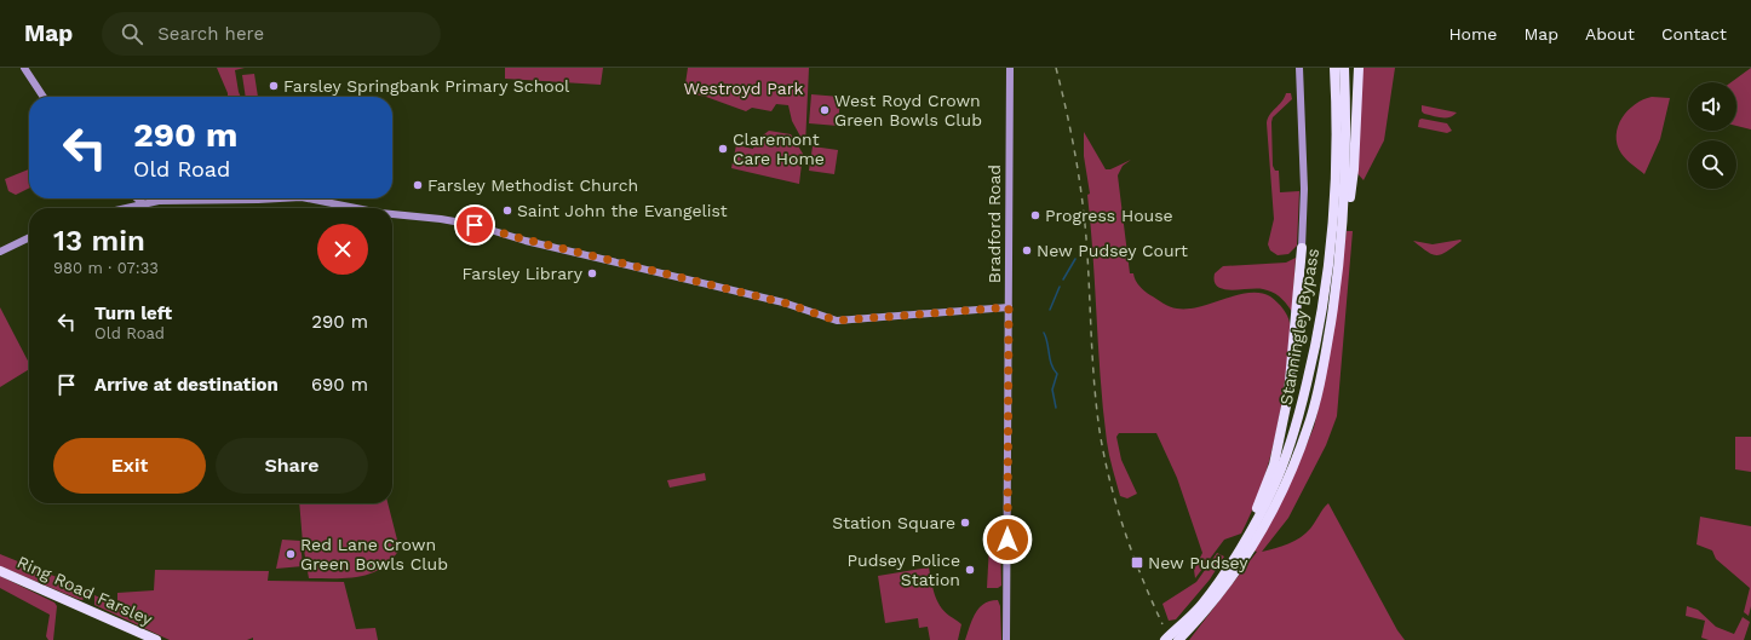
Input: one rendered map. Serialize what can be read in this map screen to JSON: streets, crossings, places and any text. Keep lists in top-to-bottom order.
{
  "streets": {
    "highway": ["Stanningley Bypass", "Ring Road Farsley"],
    "main road": ["Bradford Road"]
  },
  "parks": ["Westroyd Park"],
  "places": {
    "other": [
      "Farsley Springbank Primary School",
      "West Royd Crown Green Bowls Club",
      "Claremont Care Home",
      "Farsley Methodist Church",
      "Saint John the Evangelist",
      "Progress House",
      "New Pudsey Court",
      "Farsley Library",
      "Station Square",
      "Red Lane Crown Green Bowls Club",
      "Pudsey Police Station"
    ],
    "transit": ["New Pudsey"]
  },
  "page": {
    "header": "Map",
    "search": "Search here",
    "nav": [
      "Home",
      "Map",
      "About",
      "Contact"
    ],
    "turn": ["290 m", "Old Road"],
    "heading": ["13 min", "980 m · 07:33"],
    "list": [
      {
        "name": "Turn left",
        "note": "Old Road",
        "value": "290 m"
      },
      {
        "name": "Arrive at destination",
        "value": "690 m"
      }
    ],
    "buttons": ["Exit", "Share"]
  }
}
